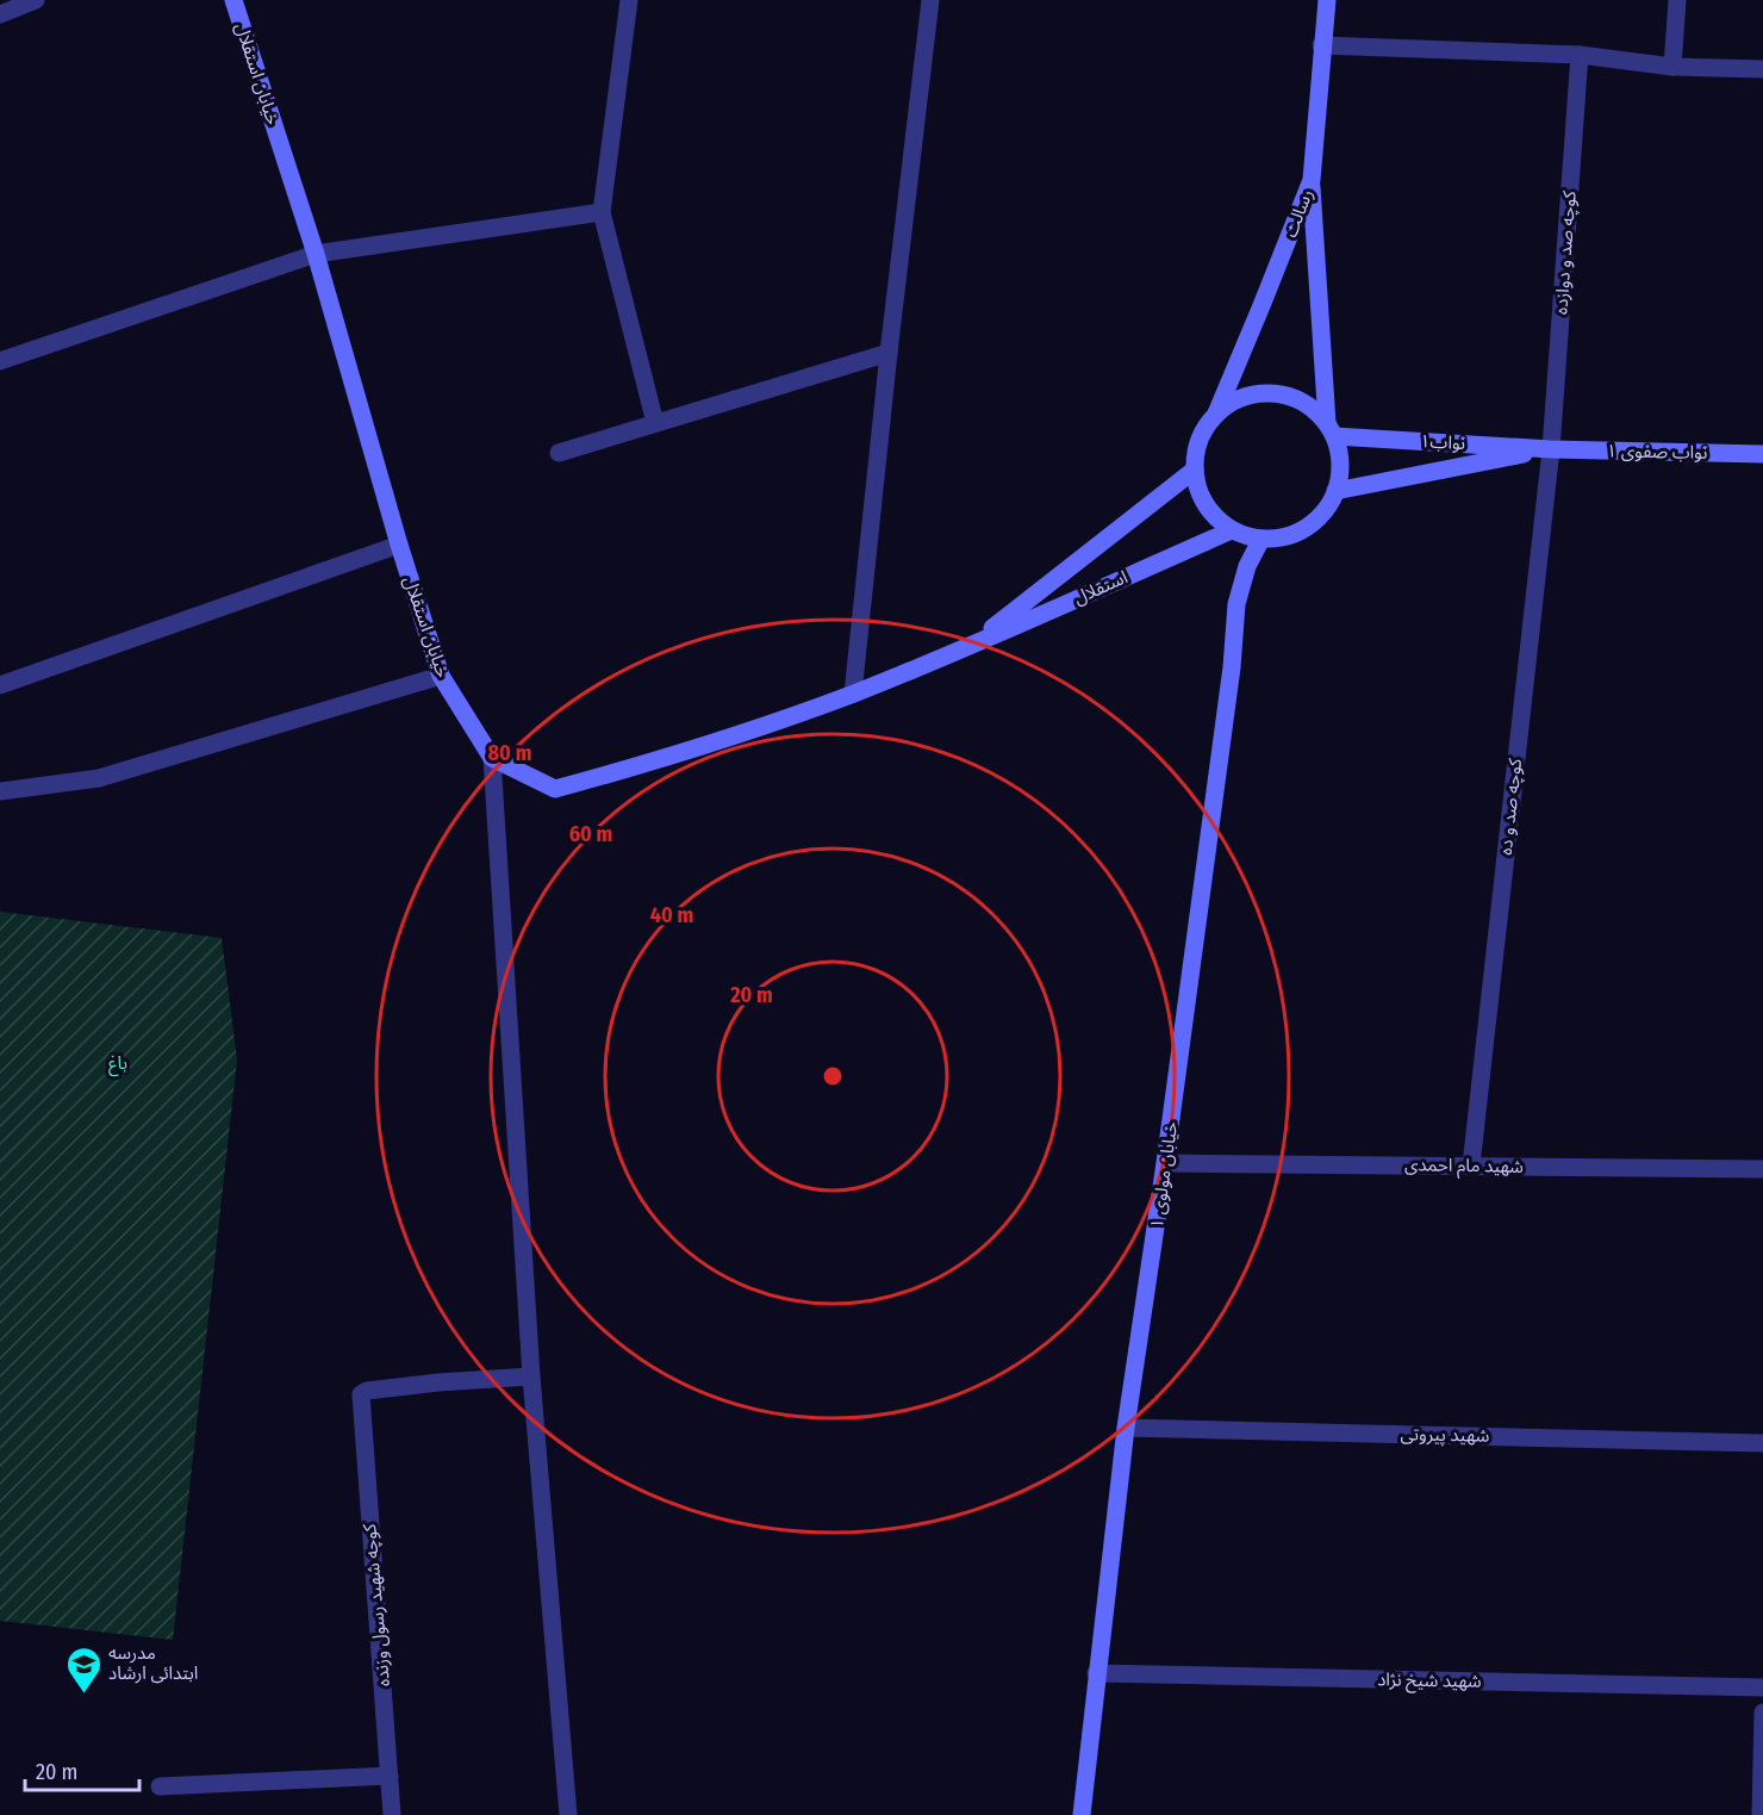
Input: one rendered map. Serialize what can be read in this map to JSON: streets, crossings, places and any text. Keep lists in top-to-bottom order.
{
  "streets": {
    "street": [
      "خیابان استقلال",
      "رسالت",
      "کوچه صد و دوازده",
      "نواب۱",
      "نواب صفوی ۱",
      "استقلال",
      "کوچه صد و ده",
      "شهید مام احمدی",
      "خیابان مولوی ۱",
      "شهید پیروتی",
      "کوچه شهید رسول وزنده",
      "شهید شیخ نژاد"
    ]
  },
  "crossings": [
    ["رسالت", "نواب۱"],
    ["رسالت", "استقلال"],
    ["رسالت", "خیابان مولوی ۱"],
    ["کوچه صد و دوازده", "نواب۱"],
    ["کوچه صد و دوازده", "نواب صفوی ۱"],
    ["کوچه صد و دوازده", "کوچه صد و ده"],
    ["نواب۱", "نواب صفوی ۱"],
    ["نواب۱", "استقلال"],
    ["نواب۱", "کوچه صد و ده"],
    ["نواب۱", "خیابان مولوی ۱"],
    ["نواب صفوی ۱", "کوچه صد و ده"],
    ["استقلال", "خیابان مولوی ۱"],
    ["کوچه صد و ده", "شهید مام احمدی"],
    ["شهید مام احمدی", "خیابان مولوی ۱"],
    ["خیابان مولوی ۱", "شهید پیروتی"],
    ["خیابان مولوی ۱", "شهید شیخ نژاد"]
  ],
  "parks": ["باغ"],
  "places": {
    "school or university": ["مدرسه ابتدائی ارشاد"]
  },
  "scale_bar": "20 m",
  "rings": [
    "80 m",
    "60 m",
    "40 m",
    "20 m"
  ]
}
